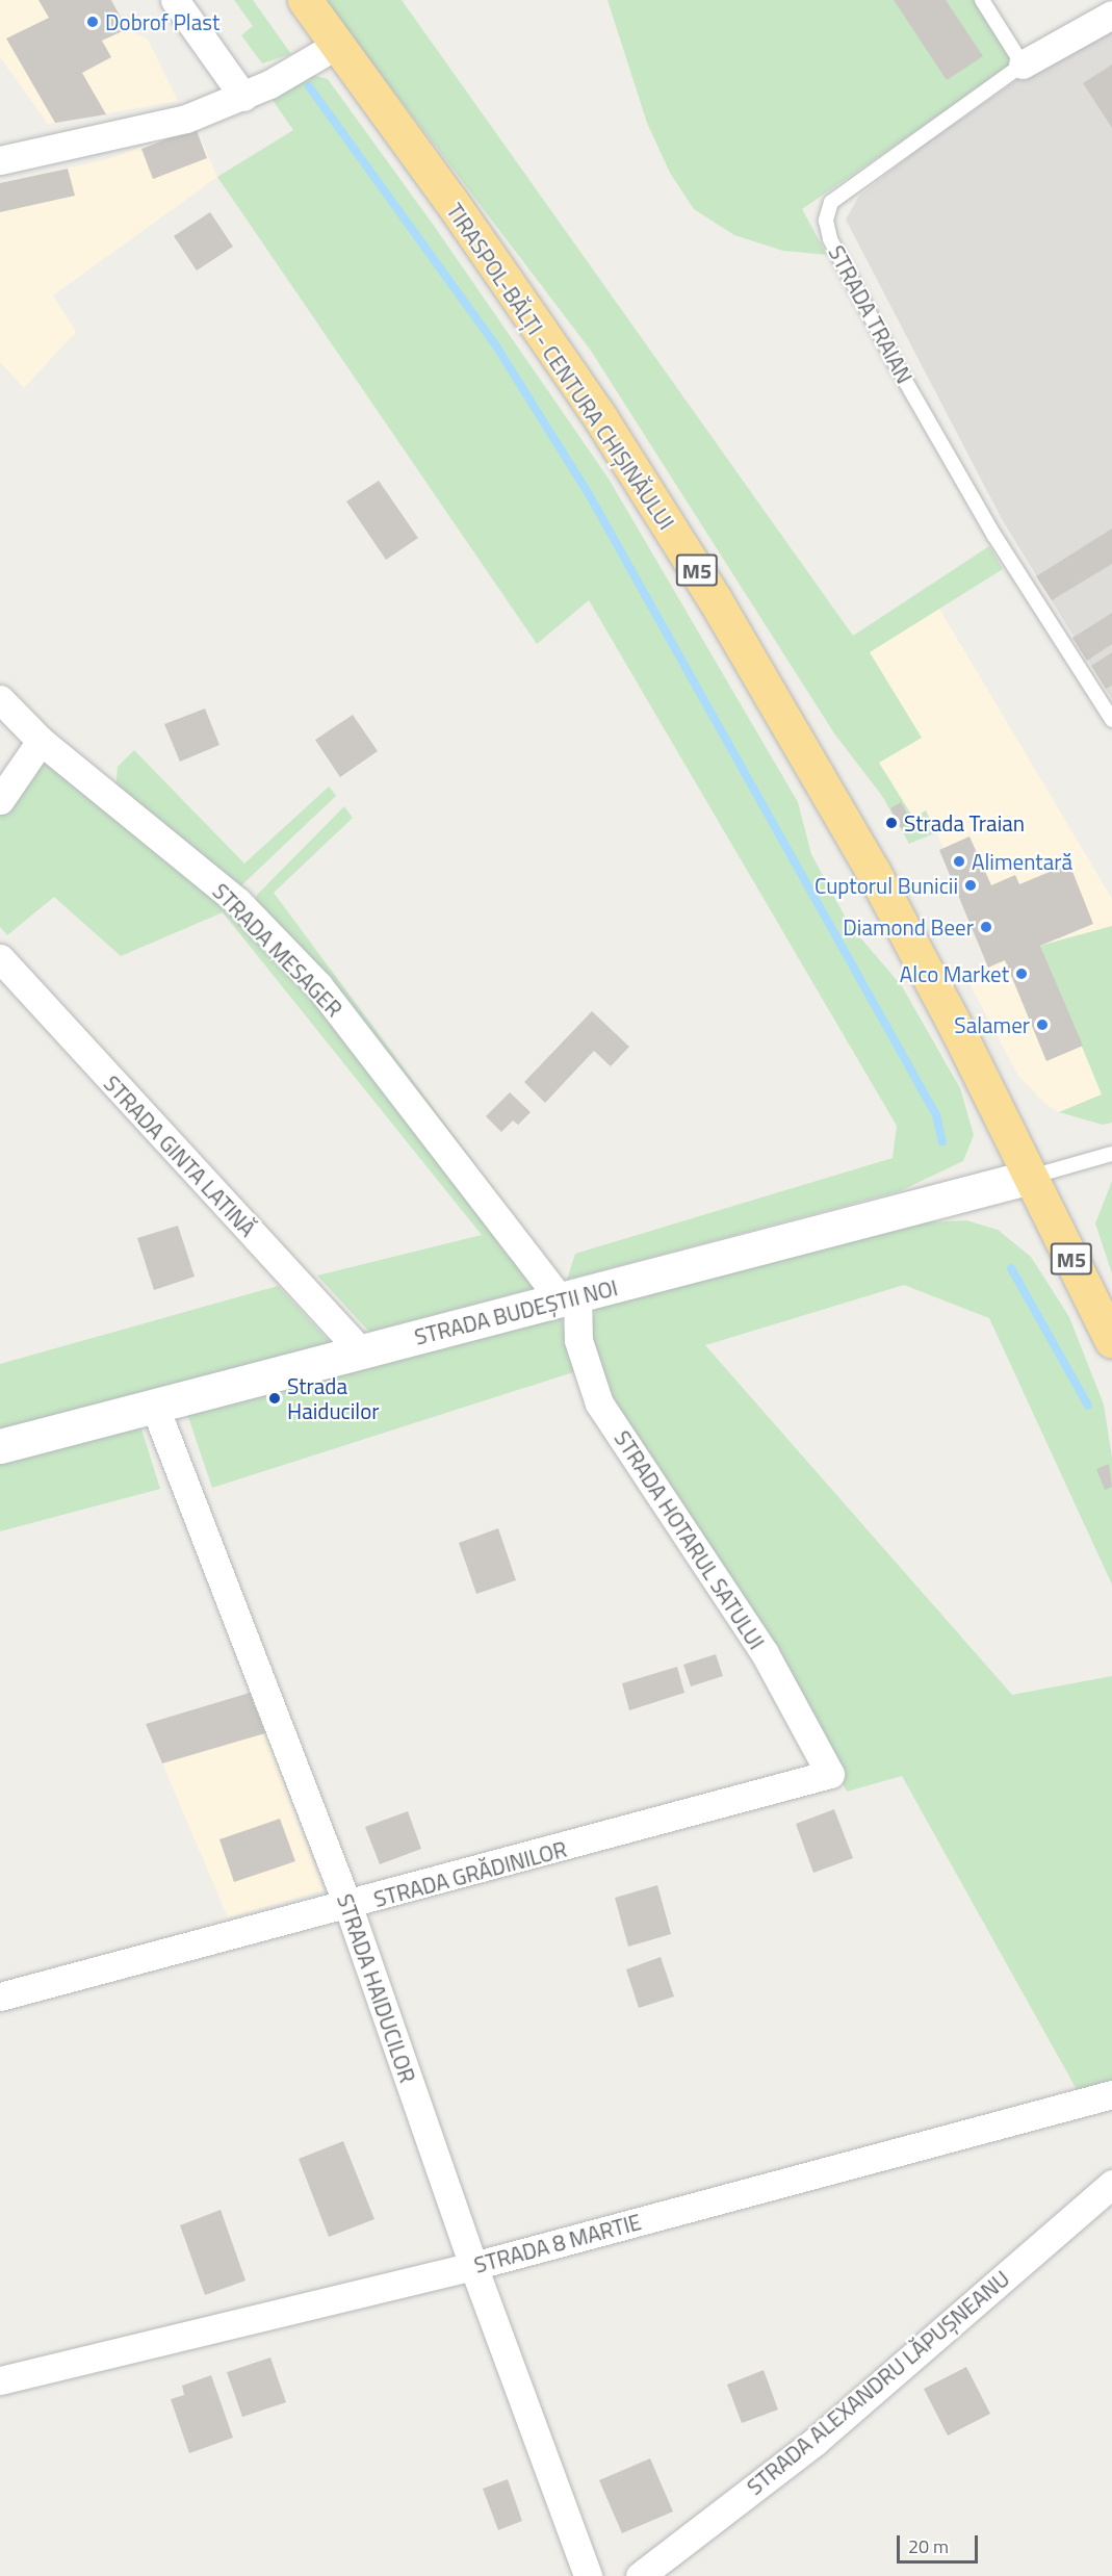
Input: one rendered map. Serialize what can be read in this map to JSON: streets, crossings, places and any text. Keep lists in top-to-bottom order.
{
  "streets": {
    "highway": ["TIRASPOL-BĂLŢI - CENTURA CHIȘINĂULUI", "M5"],
    "street": [
      "STRADA TRAIAN",
      "STRADA MESAGER",
      "STRADA GINTA LATINĂ",
      "STRADA BUDEȘTII NOI",
      "STRADA HOTARUL SATULUI",
      "STRADA GRĂDINILOR",
      "STRADA HAIDUCILOR",
      "STRADA 8 MARTIE",
      "STRADA ALEXANDRU LĂPUȘNEANU"
    ]
  },
  "crossings": [
    ["TIRASPOL-BĂLŢI - CENTURA CHIȘINĂULUI", "STRADA BUDEȘTII NOI"],
    ["STRADA MESAGER", "STRADA BUDEȘTII NOI"],
    ["STRADA MESAGER", "STRADA HOTARUL SATULUI"],
    ["STRADA GINTA LATINĂ", "STRADA BUDEȘTII NOI"],
    ["STRADA BUDEȘTII NOI", "STRADA HOTARUL SATULUI"],
    ["STRADA BUDEȘTII NOI", "STRADA HAIDUCILOR"],
    ["STRADA HOTARUL SATULUI", "STRADA GRĂDINILOR"],
    ["STRADA GRĂDINILOR", "STRADA HAIDUCILOR"],
    ["STRADA HAIDUCILOR", "STRADA 8 MARTIE"]
  ],
  "places": [
    "Dobrof Plast",
    "Strada Traian",
    "Alimentară",
    "Cuptorul Bunicii",
    "Diamond Beer",
    "Alco Market",
    "Salamer",
    "Strada Haiducilor"
  ],
  "scale_bar": "20 m"
}
